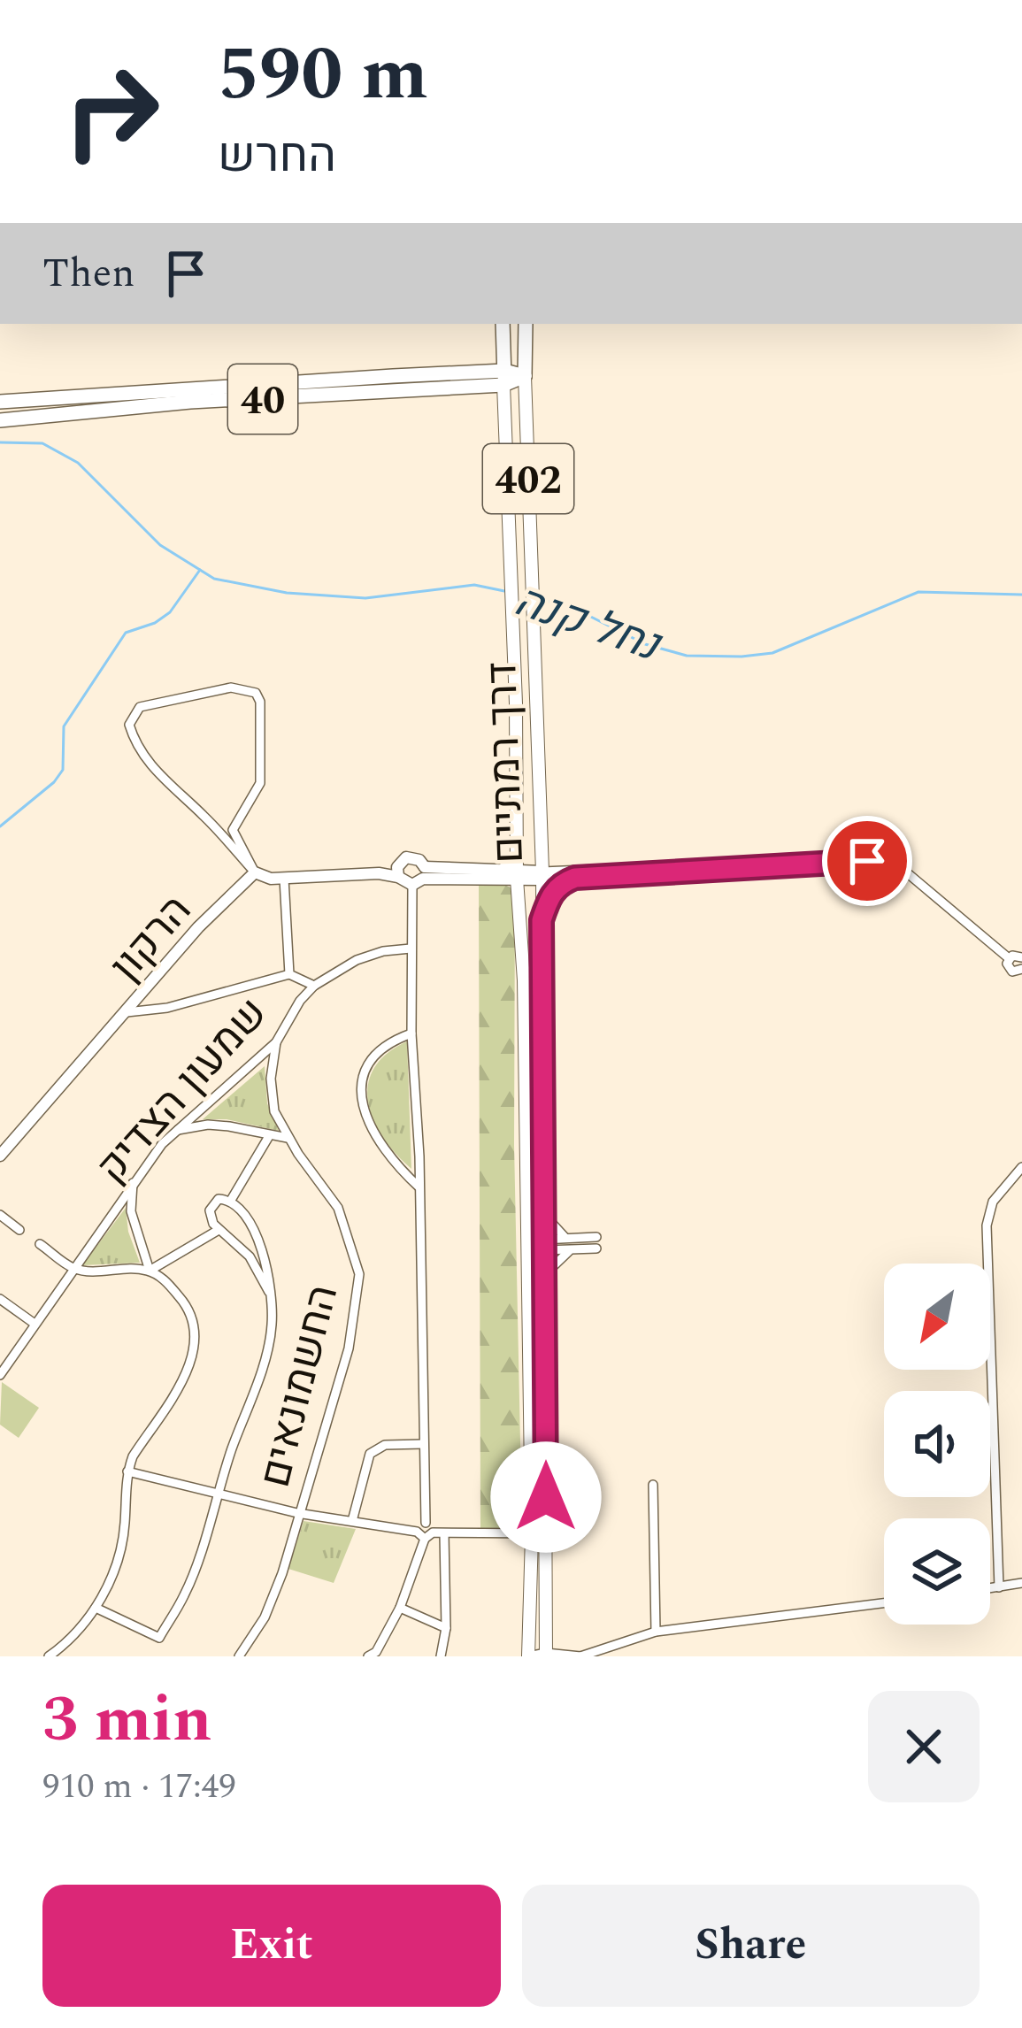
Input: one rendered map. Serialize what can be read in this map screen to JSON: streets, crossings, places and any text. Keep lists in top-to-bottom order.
{
  "streets": {
    "highway": ["40"],
    "main road": ["402", "דרך רמתיים"],
    "street": ["הרקון", "שמעון הצדיק", "החשמונאים"]
  },
  "crossings": [
    ["40", "דרך רמתיים"],
    ["שמעון הצדיק", "החשמונאים"]
  ],
  "water": ["נחל קנה"],
  "north": "bottom left",
  "page": {
    "turn": ["590 m", "החרש"],
    "then": "Then",
    "heading": ["3 min", "910 m · 17:49"],
    "buttons": ["Exit", "Share"]
  }
}
